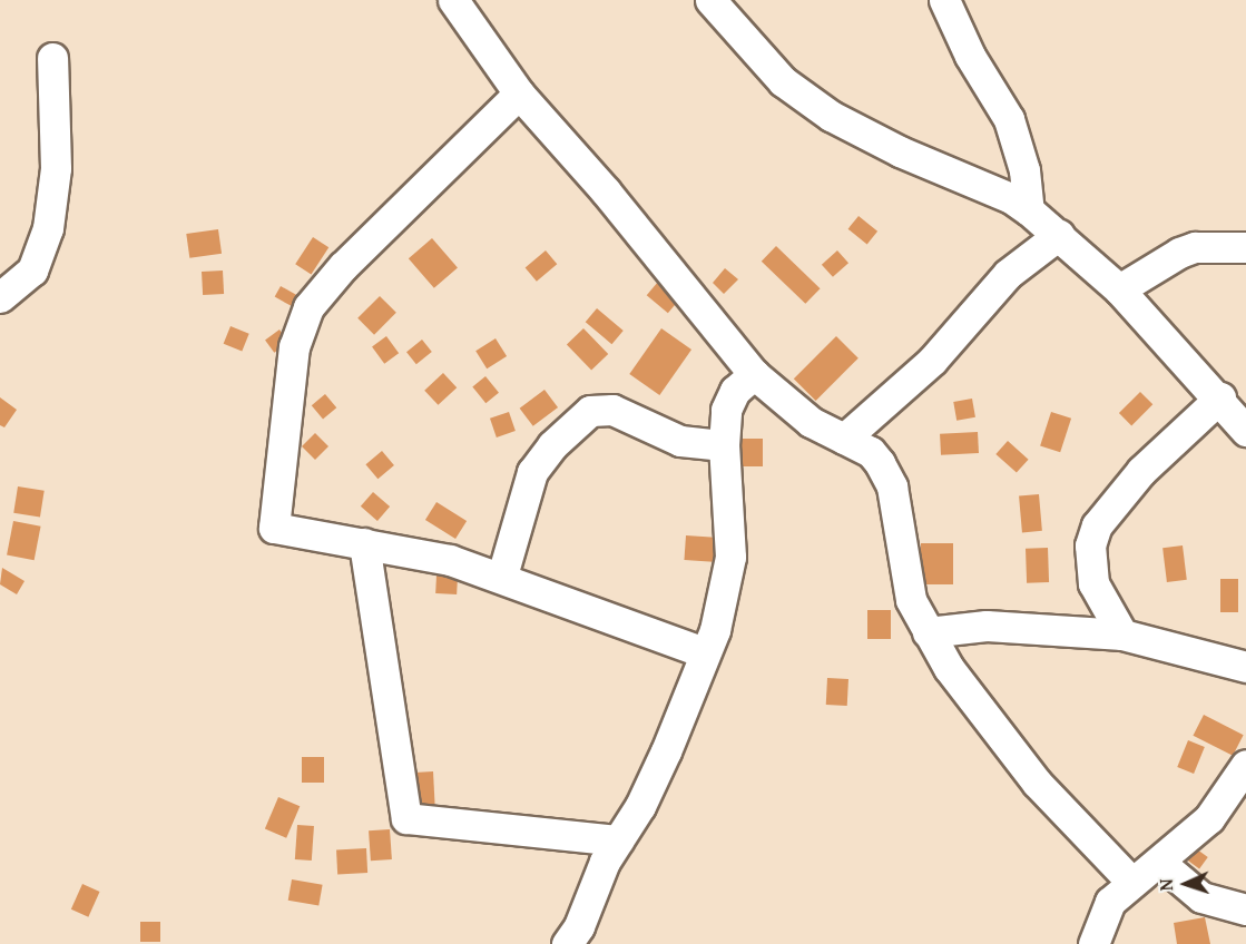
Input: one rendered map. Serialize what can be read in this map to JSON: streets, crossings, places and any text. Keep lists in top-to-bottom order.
{
  "north": "left"
}
